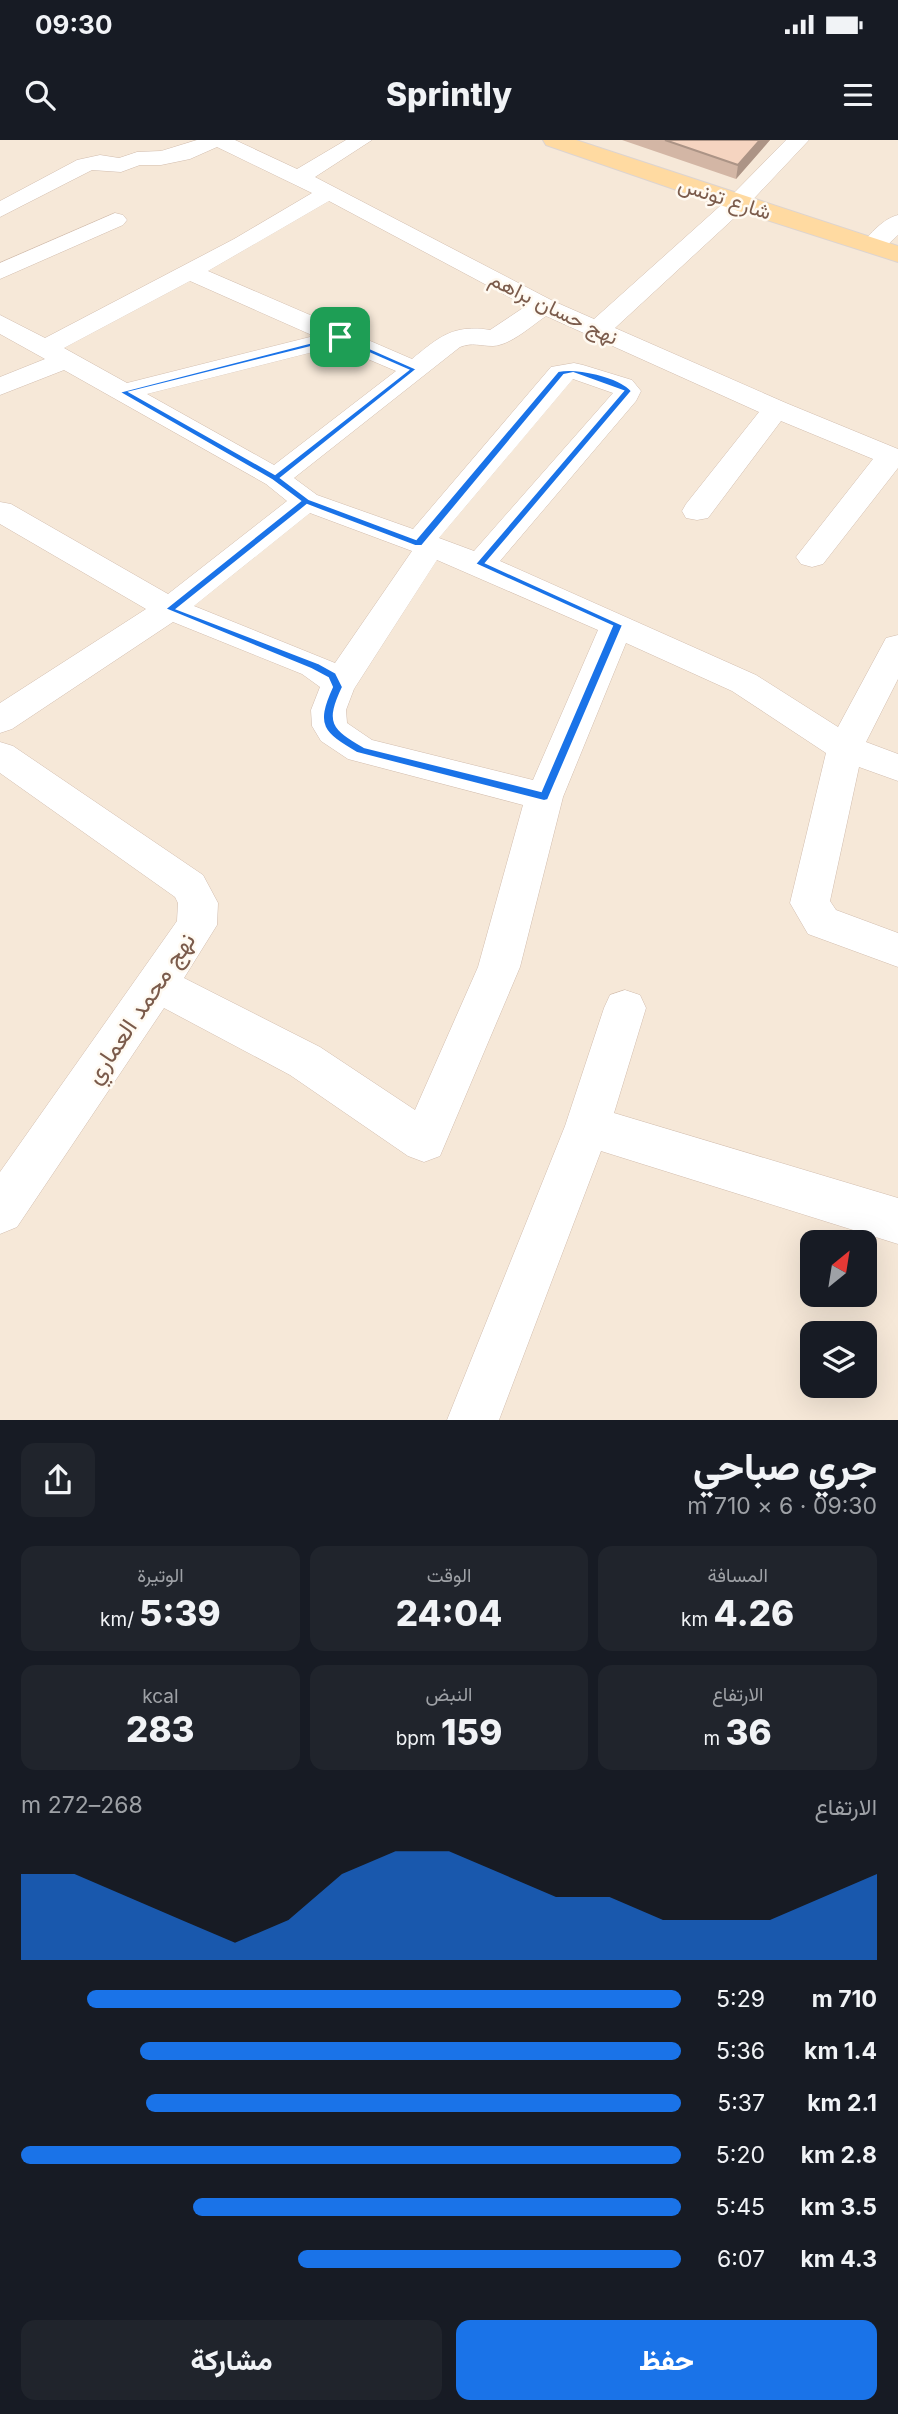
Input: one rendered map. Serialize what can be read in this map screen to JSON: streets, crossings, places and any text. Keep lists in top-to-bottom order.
{
  "streets": {
    "main road": ["شارع تونس"],
    "street": ["نهج حسان براهم", "نهج محمد العماري"]
  },
  "north": "top right",
  "page": {
    "status": "09:30",
    "header": "Sprintly",
    "heading": ["جري صباحي", "09:30 · 6 × 710 m"],
    "stats": [
      ["المسافة", "4.26 km"],
      ["الوقت", "24:04"],
      ["الوتيرة", "5:39 /km"],
      ["الارتفاع", "36 m"],
      ["النبض", "159 bpm"],
      ["kcal", "283"]
    ],
    "chart": ["الارتفاع", "268–272 m"],
    "list": [
      {
        "name": "710 m",
        "note": "5:29"
      },
      {
        "name": "1.4 km",
        "note": "5:36"
      },
      {
        "name": "2.1 km",
        "note": "5:37"
      },
      {
        "name": "2.8 km",
        "note": "5:20"
      },
      {
        "name": "3.5 km",
        "note": "5:45"
      },
      {
        "name": "4.3 km",
        "note": "6:07"
      }
    ],
    "buttons": ["حفظ", "مشاركة"]
  }
}
